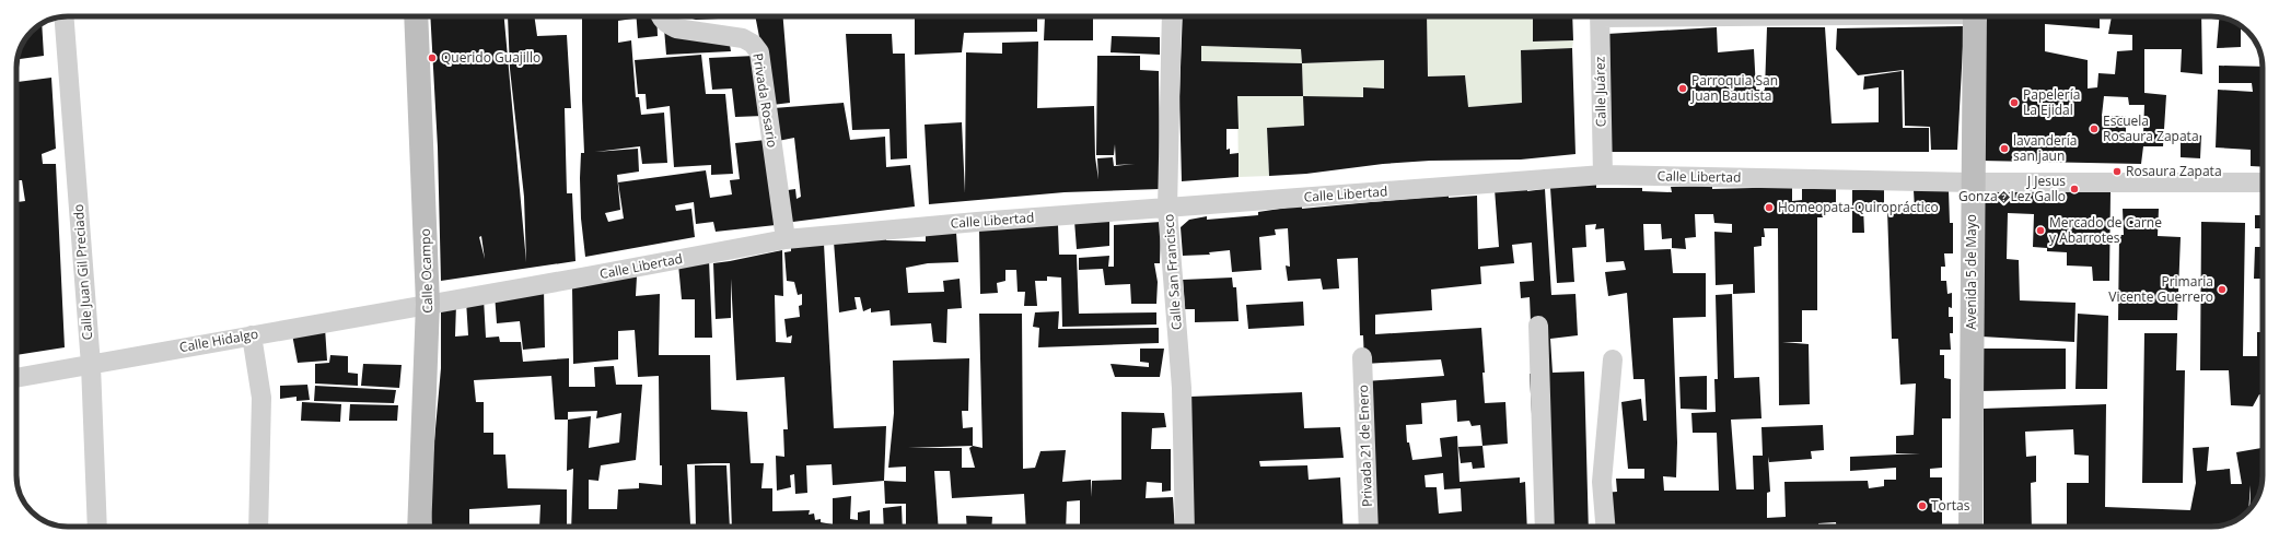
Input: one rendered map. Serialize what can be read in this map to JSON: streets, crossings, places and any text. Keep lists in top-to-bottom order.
{
  "streets": {
    "street": [
      "Calle Juárez",
      "Privada Rosario",
      "Calle Libertad",
      "Calle Ocampo",
      "Calle Juan Gil Preciado",
      "Calle San Francisco",
      "Avenida 5 de Mayo",
      "Calle Hidalgo",
      "Privada 21 de Enero"
    ]
  },
  "crossings": [
    ["Calle Juárez", "Calle Libertad"],
    ["Privada Rosario", "Calle Libertad"],
    ["Calle Libertad", "Calle Ocampo"],
    ["Calle Libertad", "Calle San Francisco"],
    ["Calle Libertad", "Avenida 5 de Mayo"],
    ["Calle Libertad", "Calle Hidalgo"],
    ["Calle Ocampo", "Calle Hidalgo"],
    ["Calle Juan Gil Preciado", "Calle Hidalgo"]
  ],
  "places": [
    "Querido Guajillo",
    "Parroquia San Juan Bautista",
    "Papelería La Ejidal",
    "Escuela Rosaura Zapata",
    "lavandería san jaun",
    "Rosaura Zapata",
    "J Jesus Gonza�Lez Gallo",
    "Homeopata-Quiropráctico",
    "Mercado de Carne y Abarrotes",
    "Primaria Vicente Guerrero",
    "Tortas"
  ]
}
